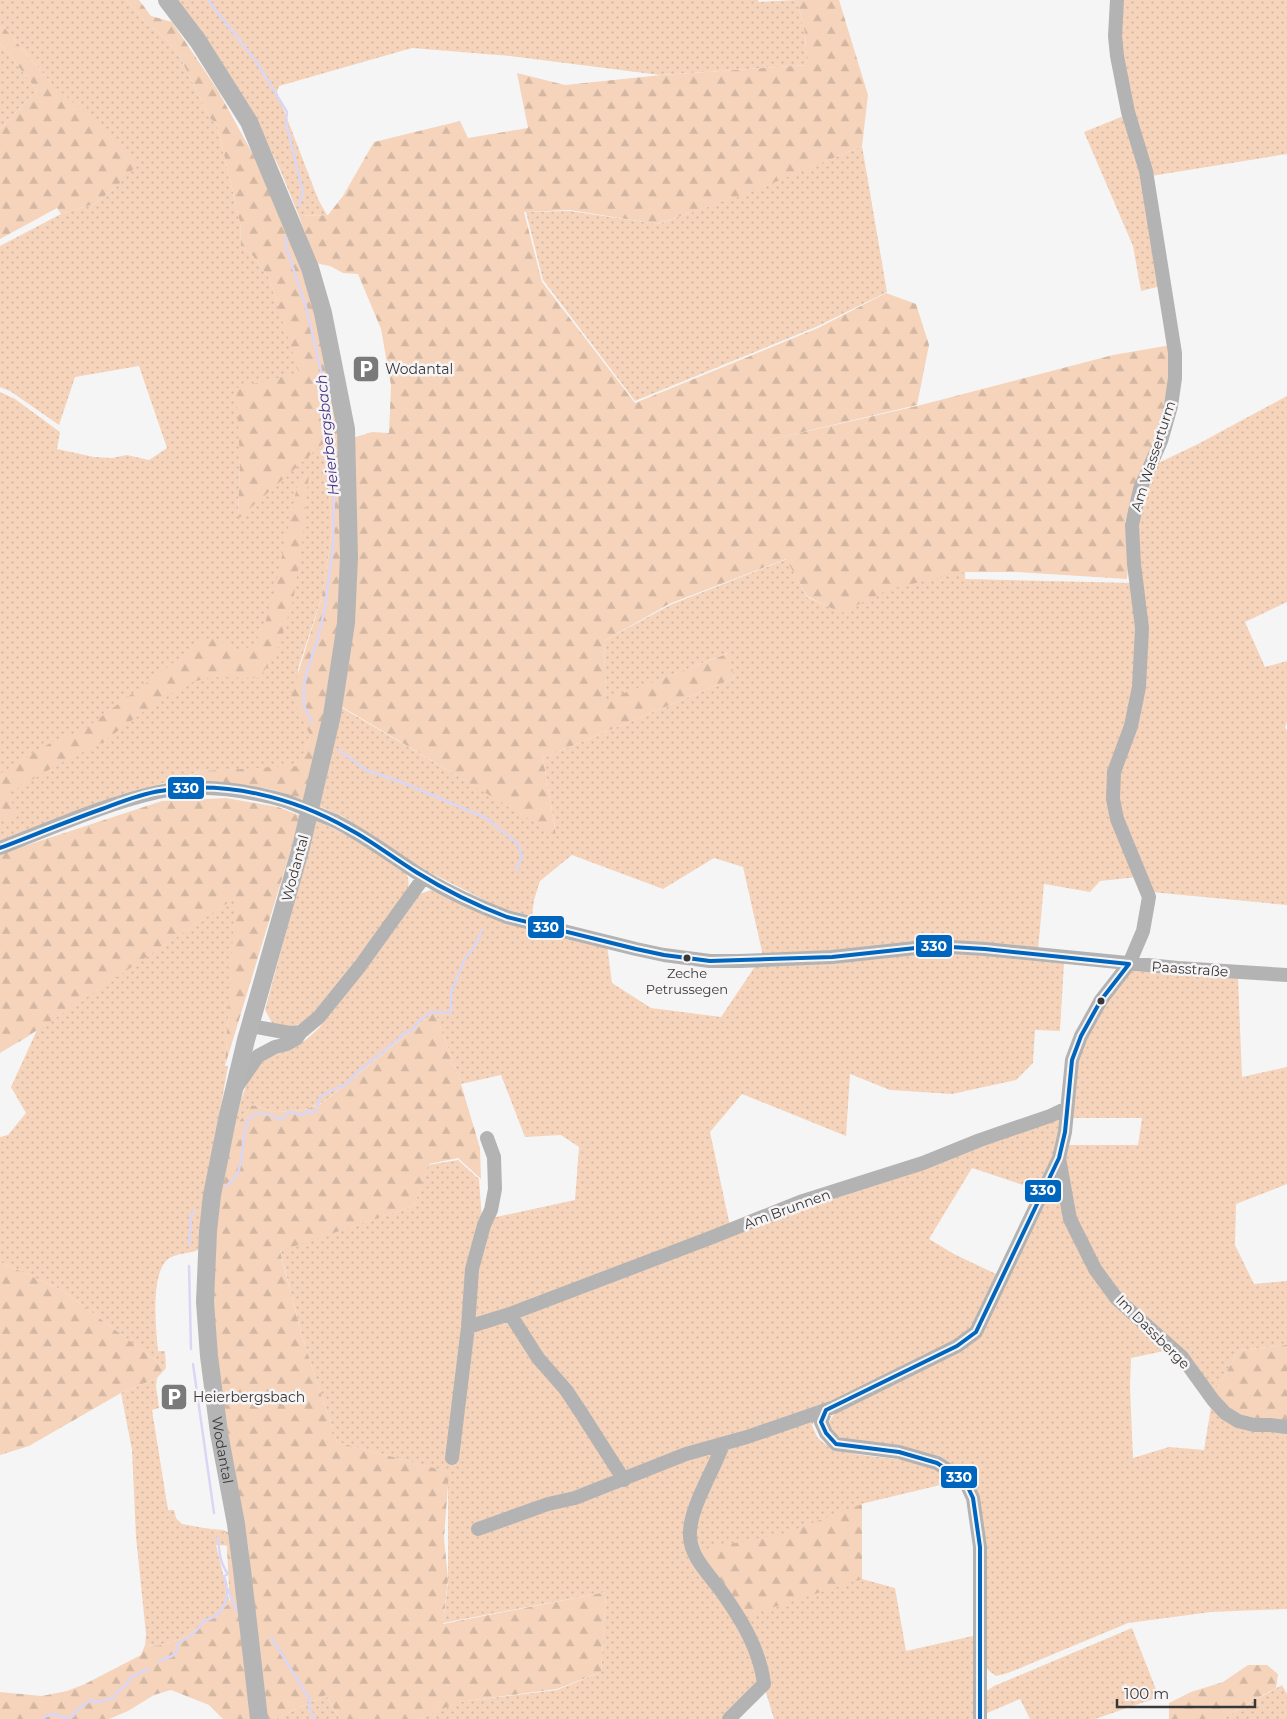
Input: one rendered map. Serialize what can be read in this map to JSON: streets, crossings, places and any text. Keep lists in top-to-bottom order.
{
  "streets": {
    "main road": ["Wodantal"],
    "street": [
      "Am Wasserturm",
      "Paasstraße",
      "Am Brunnen",
      "Im Dassberge"
    ]
  },
  "crossings": [
    ["Am Wasserturm", "Paasstraße"],
    ["Am Wasserturm", "Am Brunnen"],
    ["Am Wasserturm", "Im Dassberge"],
    ["Wodantal", "Paasstraße"]
  ],
  "water": ["Heierbergsbach"],
  "places": {
    "parking": ["Wodantal", "Heierbergsbach"],
    "other": ["Zeche Petrussegen"]
  },
  "lines": ["transit line 330"],
  "scale_bar": "100 m"
}
